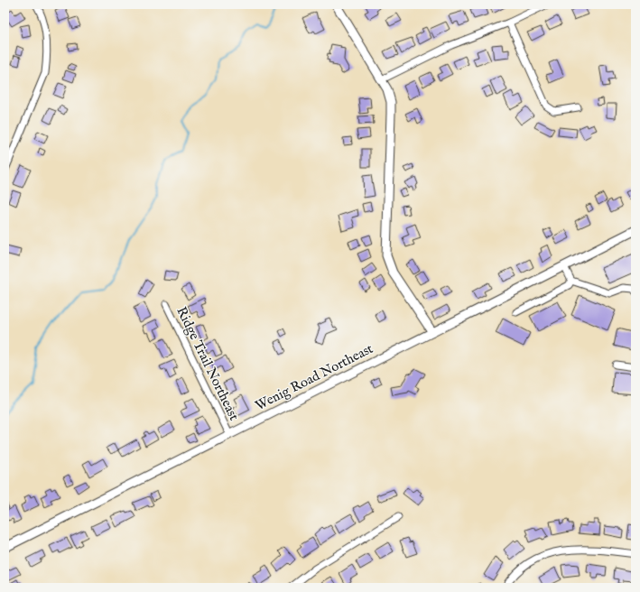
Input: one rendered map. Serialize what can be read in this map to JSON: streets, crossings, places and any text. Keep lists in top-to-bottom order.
{
  "streets": {
    "street": ["Ridge Trail Northeast", "Wenig Road Northeast"]
  },
  "crossings": [
    ["Ridge Trail Northeast", "Wenig Road Northeast"]
  ]
}
